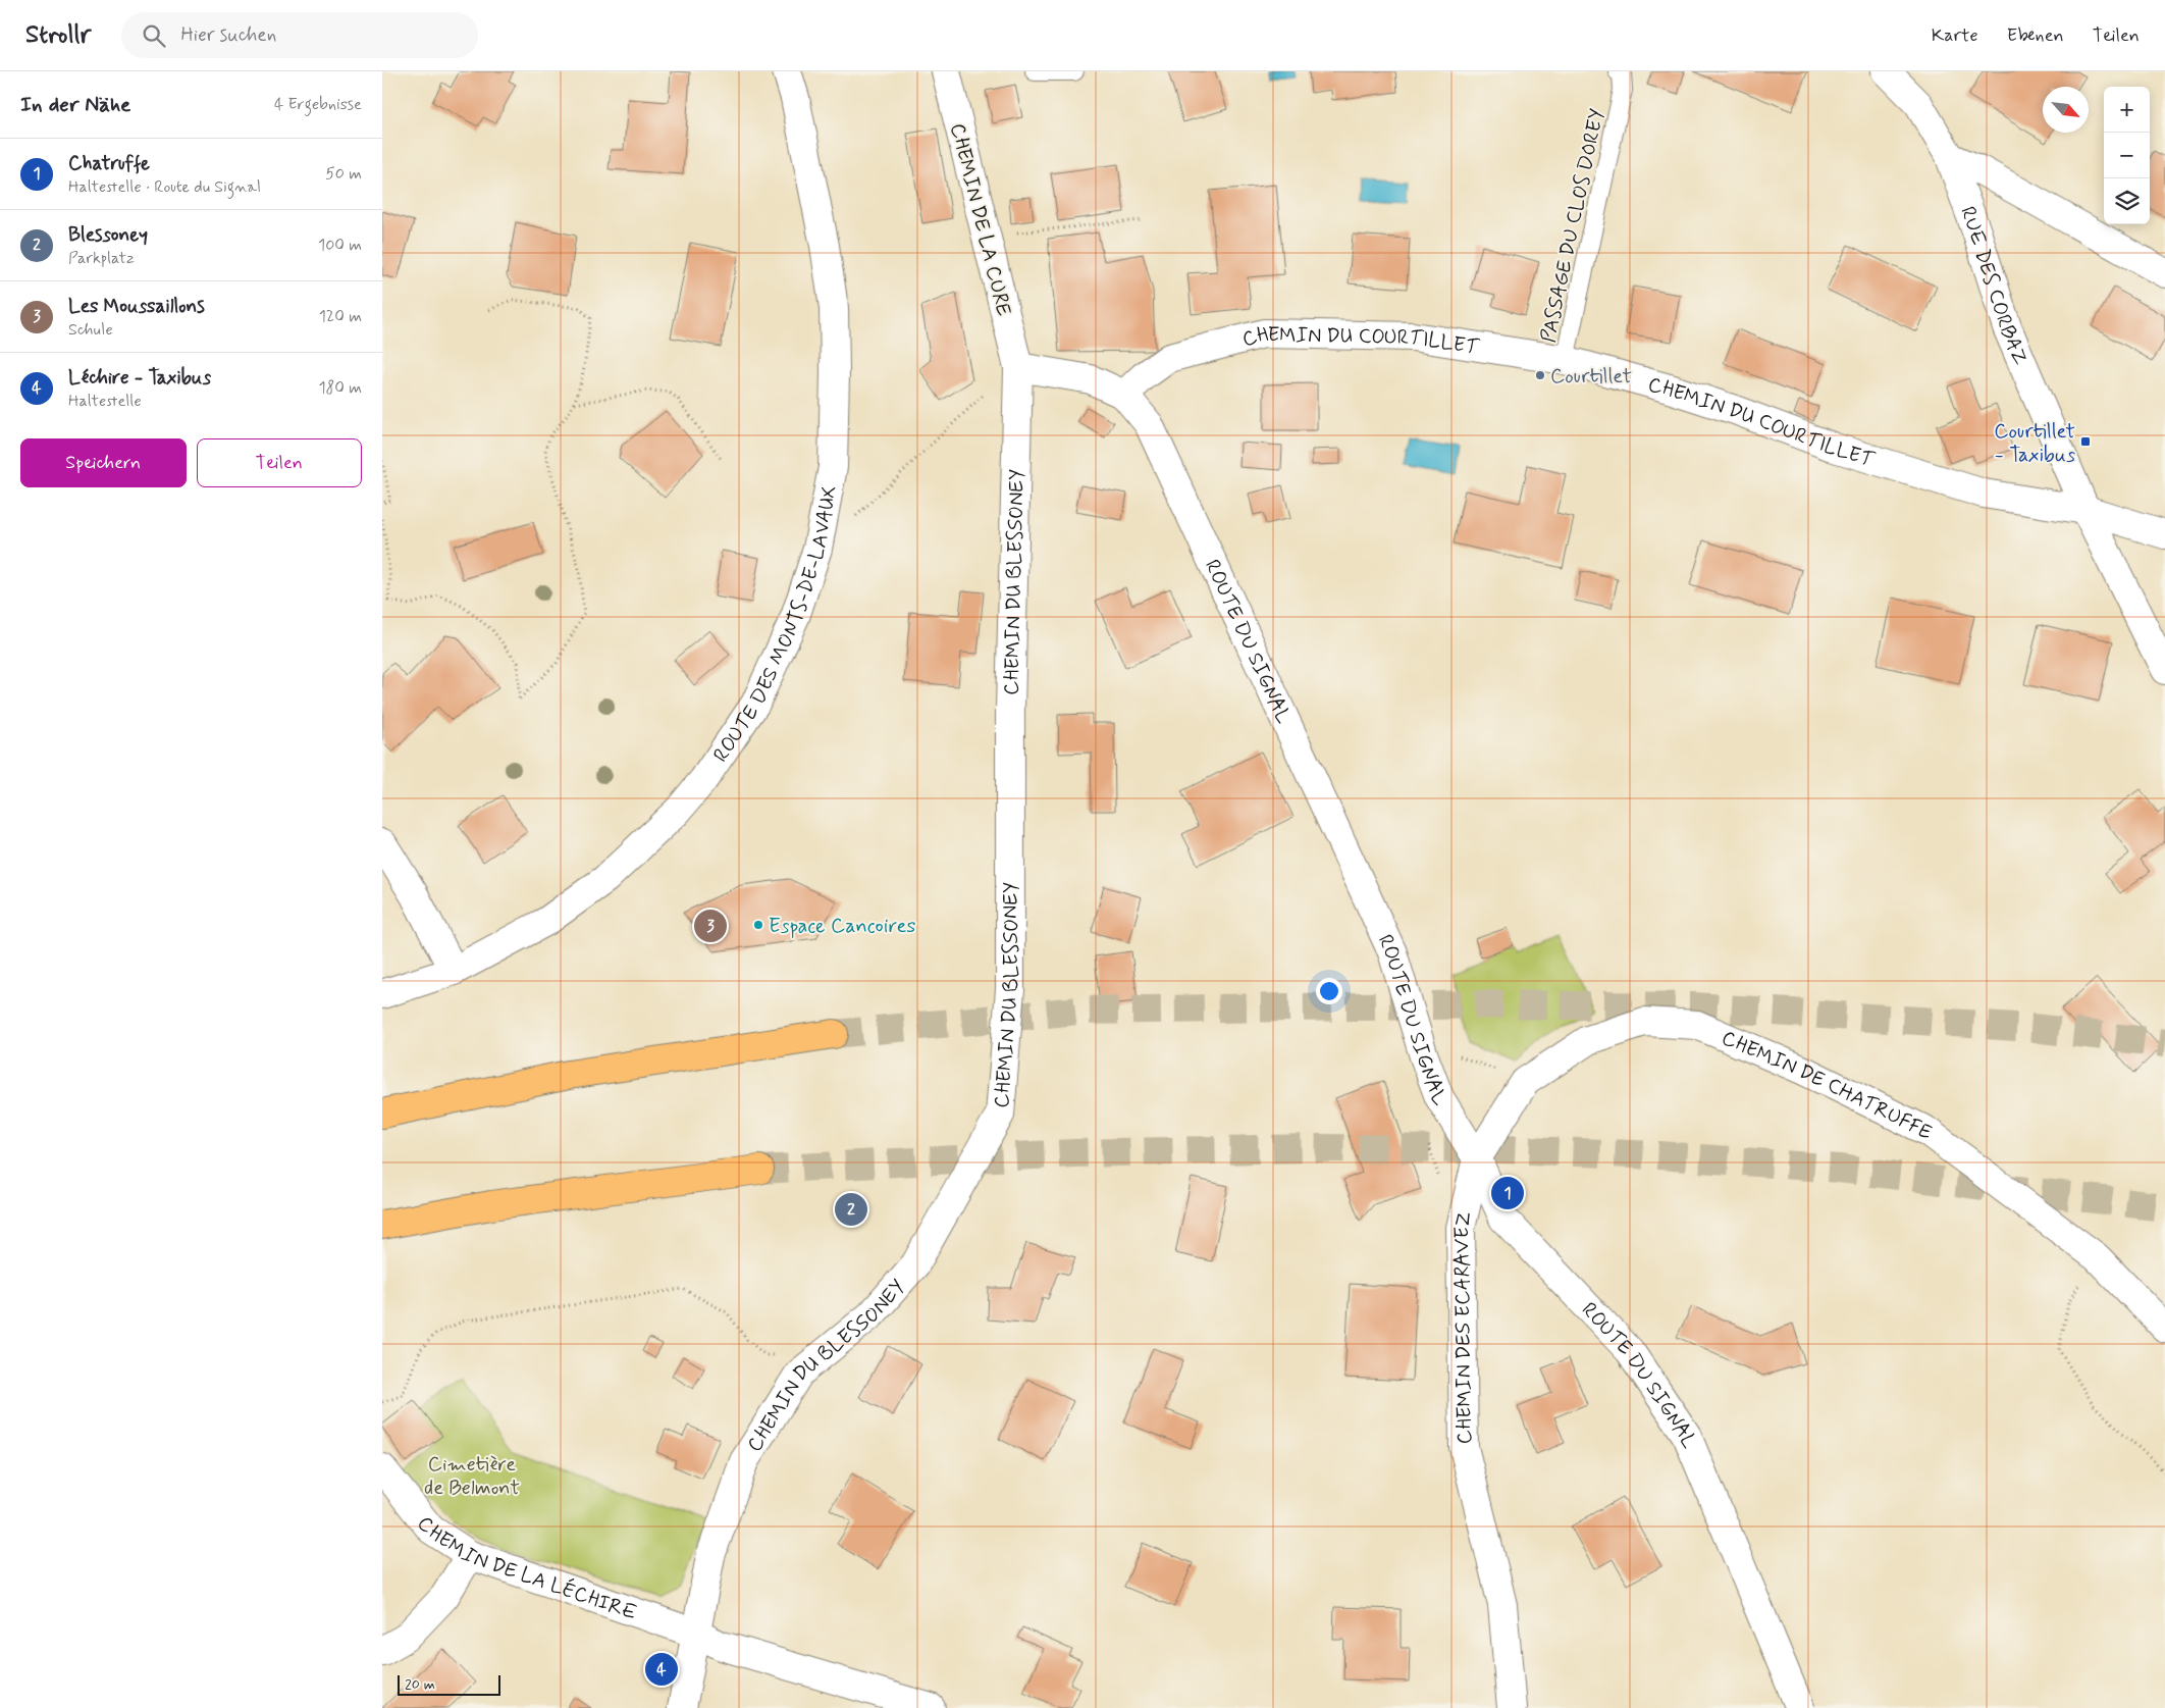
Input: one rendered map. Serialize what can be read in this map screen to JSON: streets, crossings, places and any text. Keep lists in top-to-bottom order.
{
  "streets": {
    "street": [
      "CHEMIN DE LA CURE",
      "RUE DES CORBAZ",
      "CHEMIN DU COURTILLET",
      "CHEMIN DU BLESSONEY",
      "ROUTE DES MONTS-DE-LAVAUX",
      "ROUTE DU SIGNAL",
      "CHEMIN DE CHATRUFFE",
      "CHEMIN DES ECARAVEZ",
      "CHEMIN DE LA LÉCHIRE"
    ],
    "lane": ["PASSAGE DU CLOS DOREY"]
  },
  "crossings": [
    ["CHEMIN DE LA CURE", "CHEMIN DU BLESSONEY"],
    ["CHEMIN DE LA CURE", "ROUTE DU SIGNAL"],
    ["PASSAGE DU CLOS DOREY", "CHEMIN DU COURTILLET"],
    ["RUE DES CORBAZ", "CHEMIN DU COURTILLET"],
    ["CHEMIN DU COURTILLET", "ROUTE DU SIGNAL"],
    ["CHEMIN DU BLESSONEY", "ROUTE DU SIGNAL"],
    ["CHEMIN DU BLESSONEY", "CHEMIN DE LA LÉCHIRE"],
    ["ROUTE DU SIGNAL", "CHEMIN DE CHATRUFFE"],
    ["ROUTE DU SIGNAL", "CHEMIN DES ECARAVEZ"],
    ["CHEMIN DE CHATRUFFE", "CHEMIN DES ECARAVEZ"]
  ],
  "parks": ["Cimetière de Belmont"],
  "places": {
    "other": ["Courtillet", "Espace Cancoires"],
    "transit": ["Courtillet - Taxibus"]
  },
  "scale_bar": "20 m",
  "north": "bottom right",
  "page": {
    "header": "Strollr",
    "search": "Hier suchen",
    "nav": ["Karte", "Ebenen", "Teilen"],
    "heading": ["In der Nähe", "4 Ergebnisse"],
    "map_buttons": ["+", "−"],
    "list": [
      {
        "mark": "1",
        "name": "Chatruffe",
        "note": "Haltestelle · Route du Signal",
        "value": "50 m"
      },
      {
        "mark": "2",
        "name": "Blessoney",
        "note": "Parkplatz",
        "value": "100 m"
      },
      {
        "mark": "3",
        "name": "Les Moussaillons",
        "note": "Schule",
        "value": "120 m"
      },
      {
        "mark": "4",
        "name": "Léchire - Taxibus",
        "note": "Haltestelle",
        "value": "180 m"
      }
    ],
    "buttons": ["Speichern", "Teilen"],
    "pins": [
      "3",
      "1",
      "2",
      "4"
    ],
    "scale": "20 m"
  }
}
